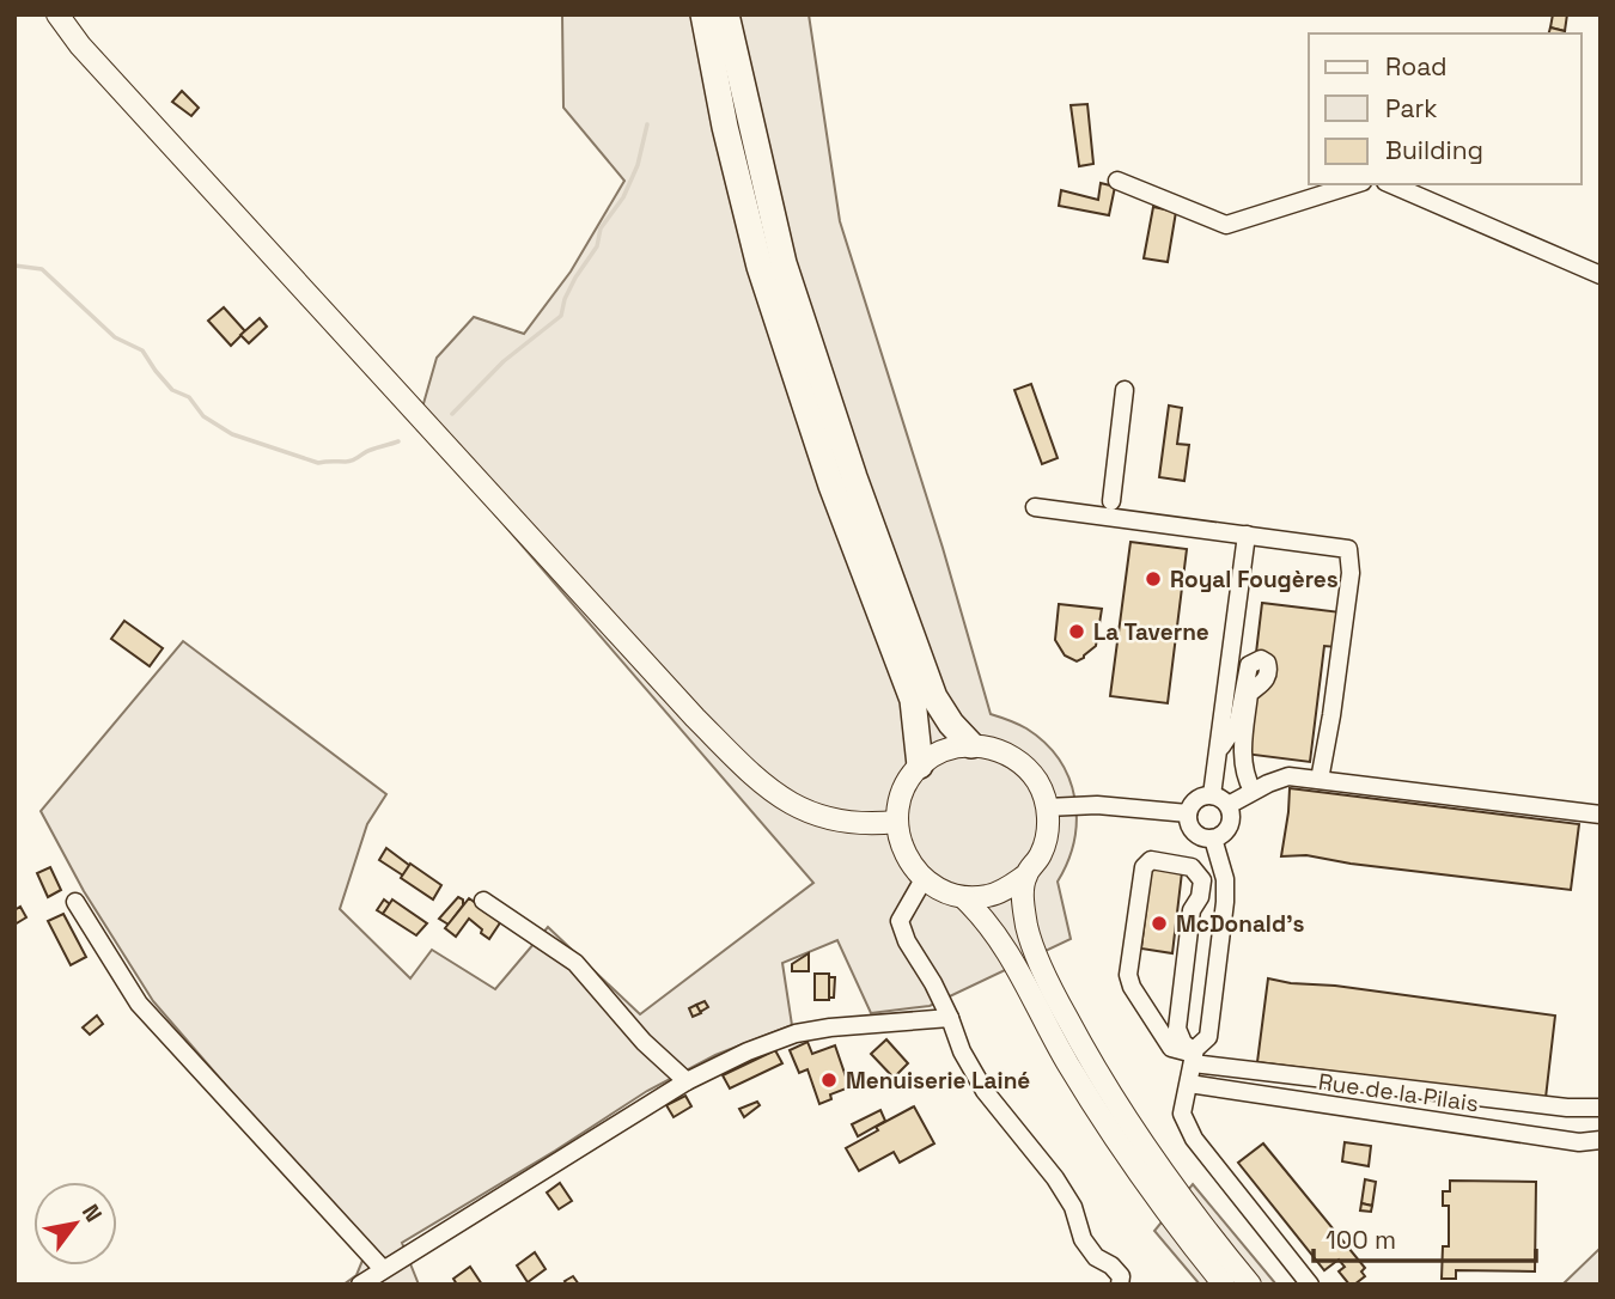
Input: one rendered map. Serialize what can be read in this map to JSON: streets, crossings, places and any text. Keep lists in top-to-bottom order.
{
  "streets": {
    "street": ["Rue de la Pilais"]
  },
  "places": [
    "Royal Fougères",
    "La Taverne",
    "McDonald's",
    "Menuiserie Lainé"
  ],
  "legend": ["Road", "Park", "Building"],
  "scale_bar": "100 m",
  "north": "top right"
}
